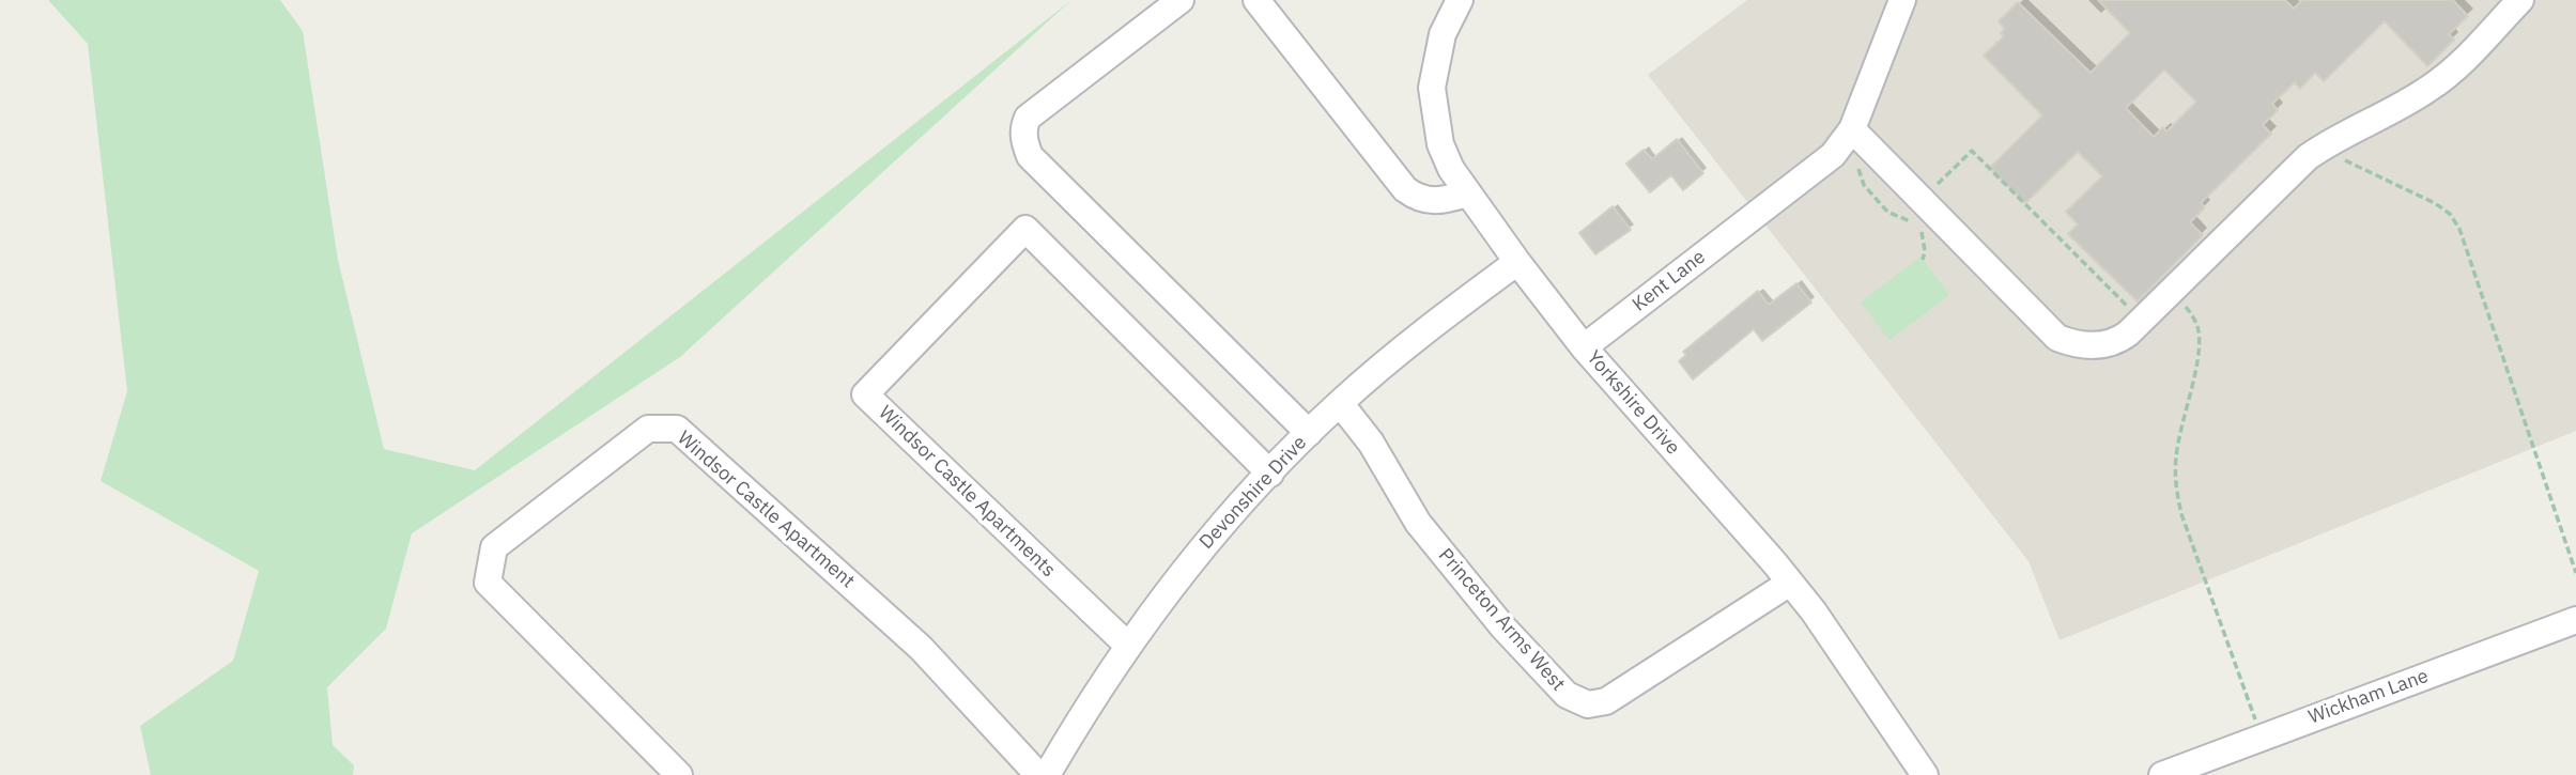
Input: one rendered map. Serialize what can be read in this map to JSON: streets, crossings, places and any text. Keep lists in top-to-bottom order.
{
  "streets": {
    "street": [
      "Kent Lane",
      "Yorkshire Drive",
      "Windsor Castle Apartments",
      "Devonshire Drive",
      "Windsor Castle Apartment",
      "Princeton Arms West",
      "Wickham Lane"
    ]
  },
  "crossings": [
    ["Kent Lane", "Yorkshire Drive"],
    ["Yorkshire Drive", "Devonshire Drive"],
    ["Yorkshire Drive", "Princeton Arms West"],
    ["Windsor Castle Apartments", "Devonshire Drive"],
    ["Devonshire Drive", "Princeton Arms West"]
  ]
}
